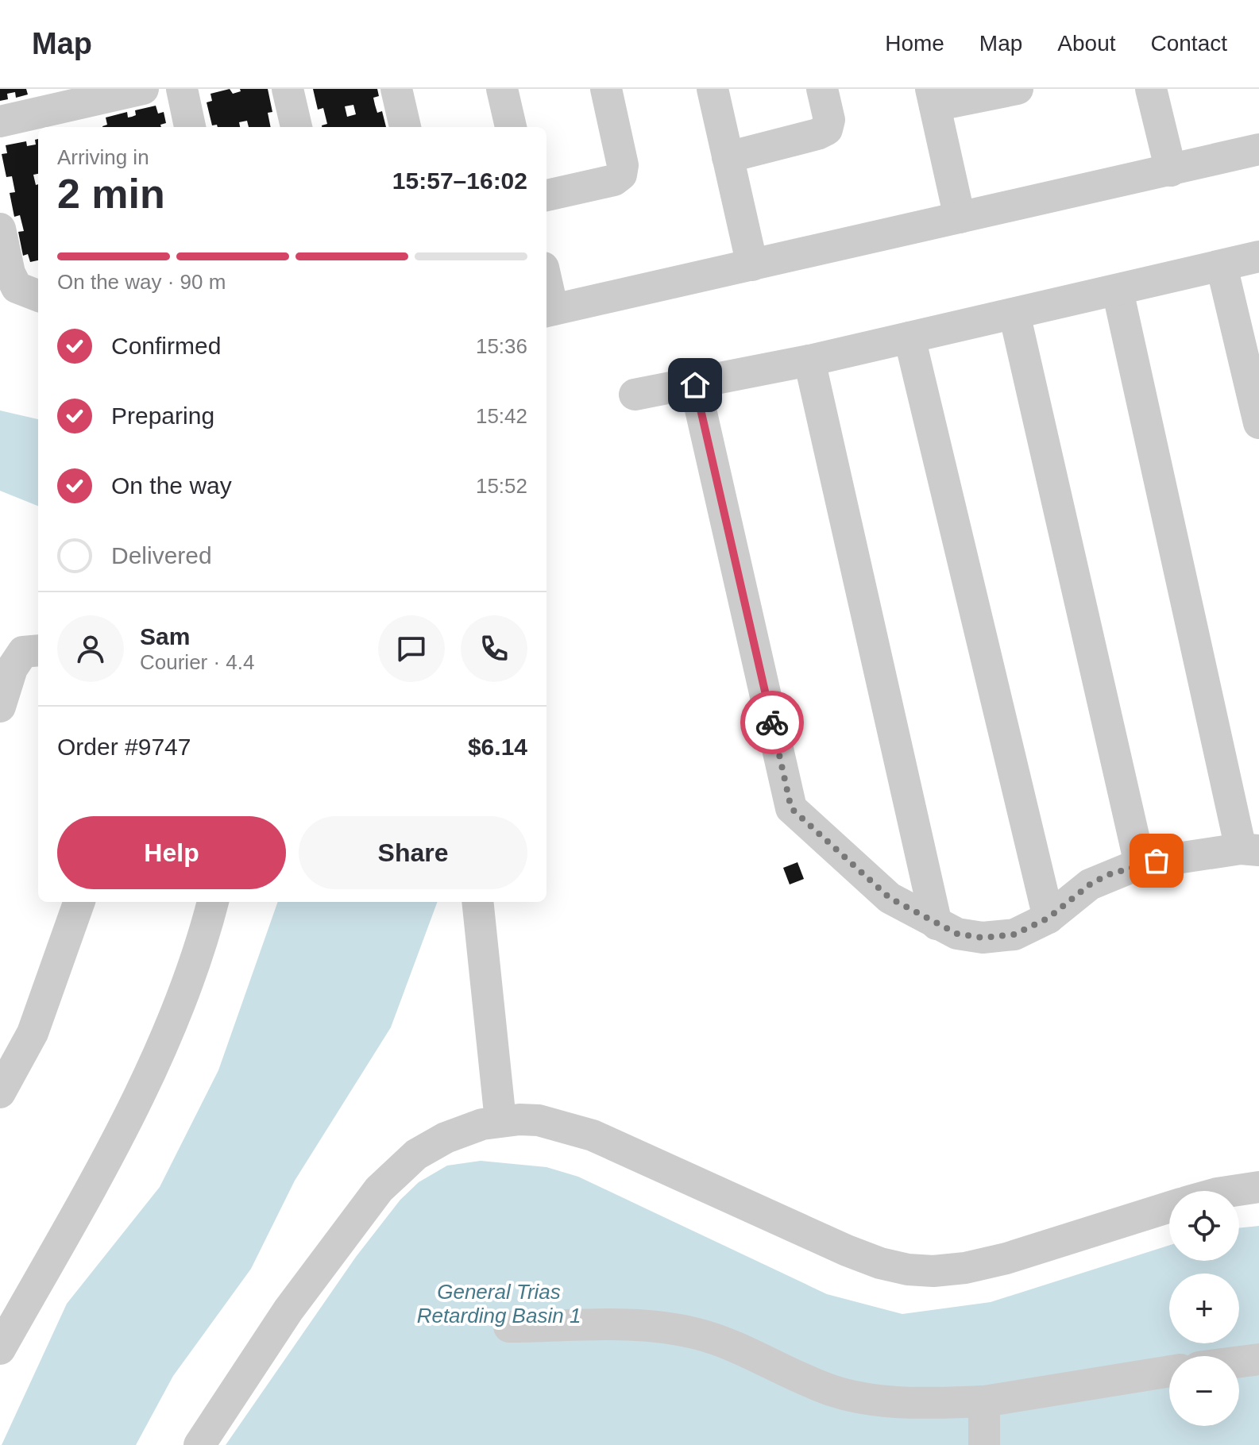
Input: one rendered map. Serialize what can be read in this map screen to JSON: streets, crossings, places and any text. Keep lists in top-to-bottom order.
{
  "water": ["General Trias Retarding Basin 1"],
  "page": {
    "header": "Map",
    "nav": [
      "Home",
      "Map",
      "About",
      "Contact"
    ],
    "heading": ["2 min", "Arriving in", "15:57–16:02"],
    "panel": [
      "Sam",
      "Courier · 4.4",
      "Order #9747",
      "$6.14"
    ],
    "bar": "On the way · 90 m",
    "list": [
      ["Confirmed", "15:36"],
      ["Preparing", "15:42"],
      ["On the way", "15:52"],
      "Delivered"
    ],
    "buttons": ["Help", "Share"],
    "map_buttons": ["+", "−"]
  }
}
